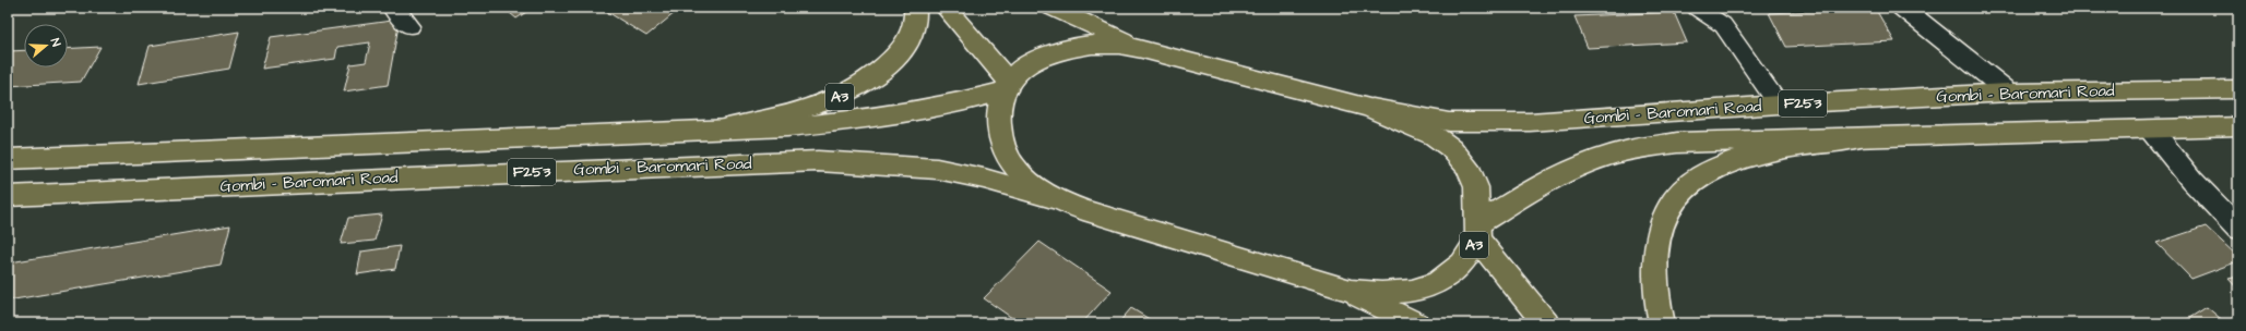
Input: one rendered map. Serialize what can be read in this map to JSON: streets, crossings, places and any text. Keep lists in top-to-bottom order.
{
  "streets": {
    "main road": ["Gombi - Baromari Road", "A3", "F253"]
  },
  "crossings": [
    ["Gombi - Baromari Road", "A3"]
  ],
  "north": "right"
}
